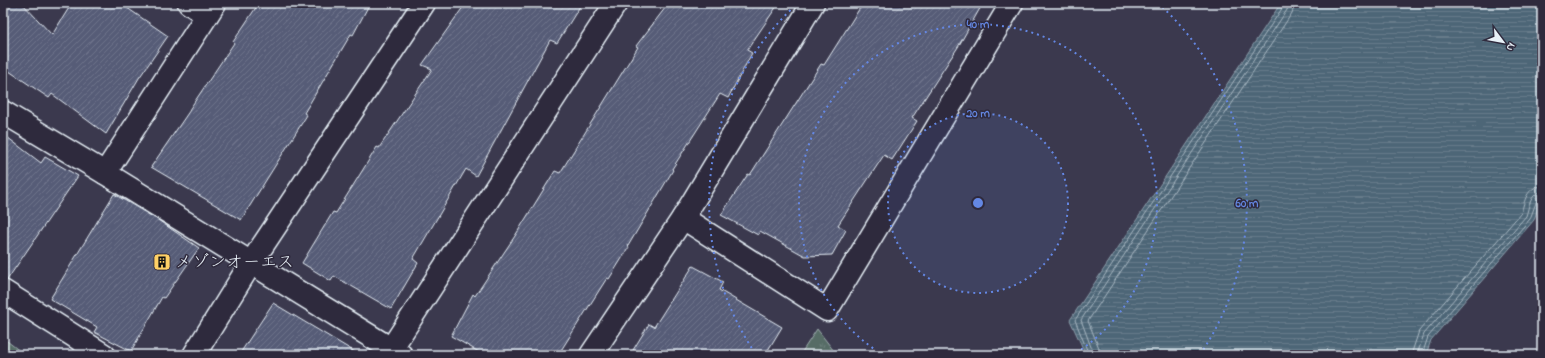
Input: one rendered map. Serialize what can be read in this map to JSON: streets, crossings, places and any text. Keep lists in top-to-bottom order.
{
  "places": {
    "building": ["メゾンオーエス"]
  },
  "north": "bottom right",
  "rings": ["40 m", "20 m", "60 m"]
}
